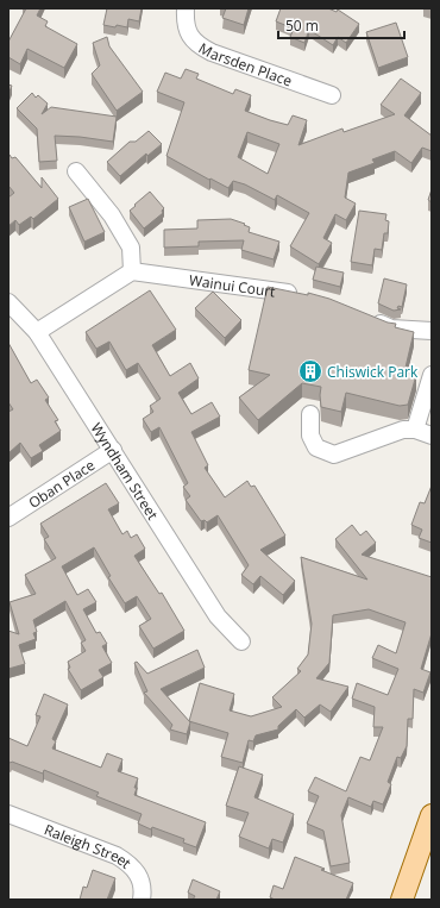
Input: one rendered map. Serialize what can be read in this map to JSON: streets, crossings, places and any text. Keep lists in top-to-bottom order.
{
  "streets": {
    "street": [
      "Marsden Place",
      "Wainui Court",
      "Wyndham Street",
      "Oban Place",
      "Raleigh Street"
    ]
  },
  "crossings": [
    ["Wyndham Street", "Oban Place"]
  ],
  "places": {
    "building": ["Chiswick Park"]
  },
  "scale_bar": "50 m"
}
